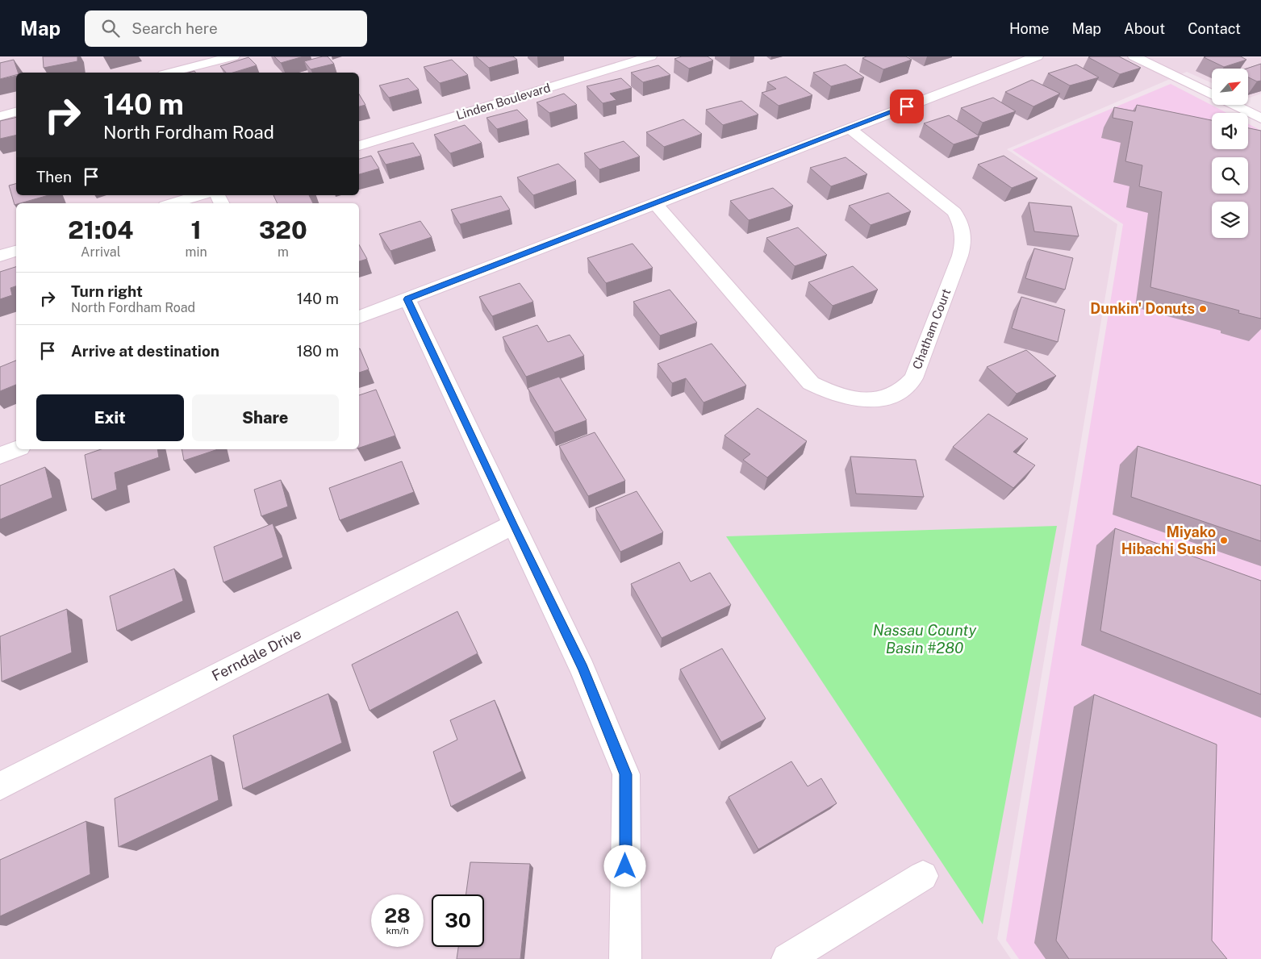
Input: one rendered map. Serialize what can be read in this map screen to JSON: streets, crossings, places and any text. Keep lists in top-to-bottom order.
{
  "streets": {
    "street": ["Linden Boulevard", "Chatham Court", "Ferndale Drive"]
  },
  "water": ["Nassau County Basin #280"],
  "places": ["Dunkin' Donuts", "Miyako Hibachi Sushi"],
  "north": "top right",
  "page": {
    "header": "Map",
    "search": "Search here",
    "nav": [
      "Home",
      "Map",
      "About",
      "Contact"
    ],
    "turn": ["140 m", "North Fordham Road"],
    "then": "Then",
    "eta": [
      "21:04",
      "Arrival",
      "1",
      "min",
      "320",
      "m"
    ],
    "list": [
      {
        "name": "Turn right",
        "note": "North Fordham Road",
        "value": "140 m"
      },
      {
        "name": "Arrive at destination",
        "value": "180 m"
      }
    ],
    "buttons": ["Exit", "Share"],
    "speed": "28 km/h",
    "limit": "30"
  }
}
